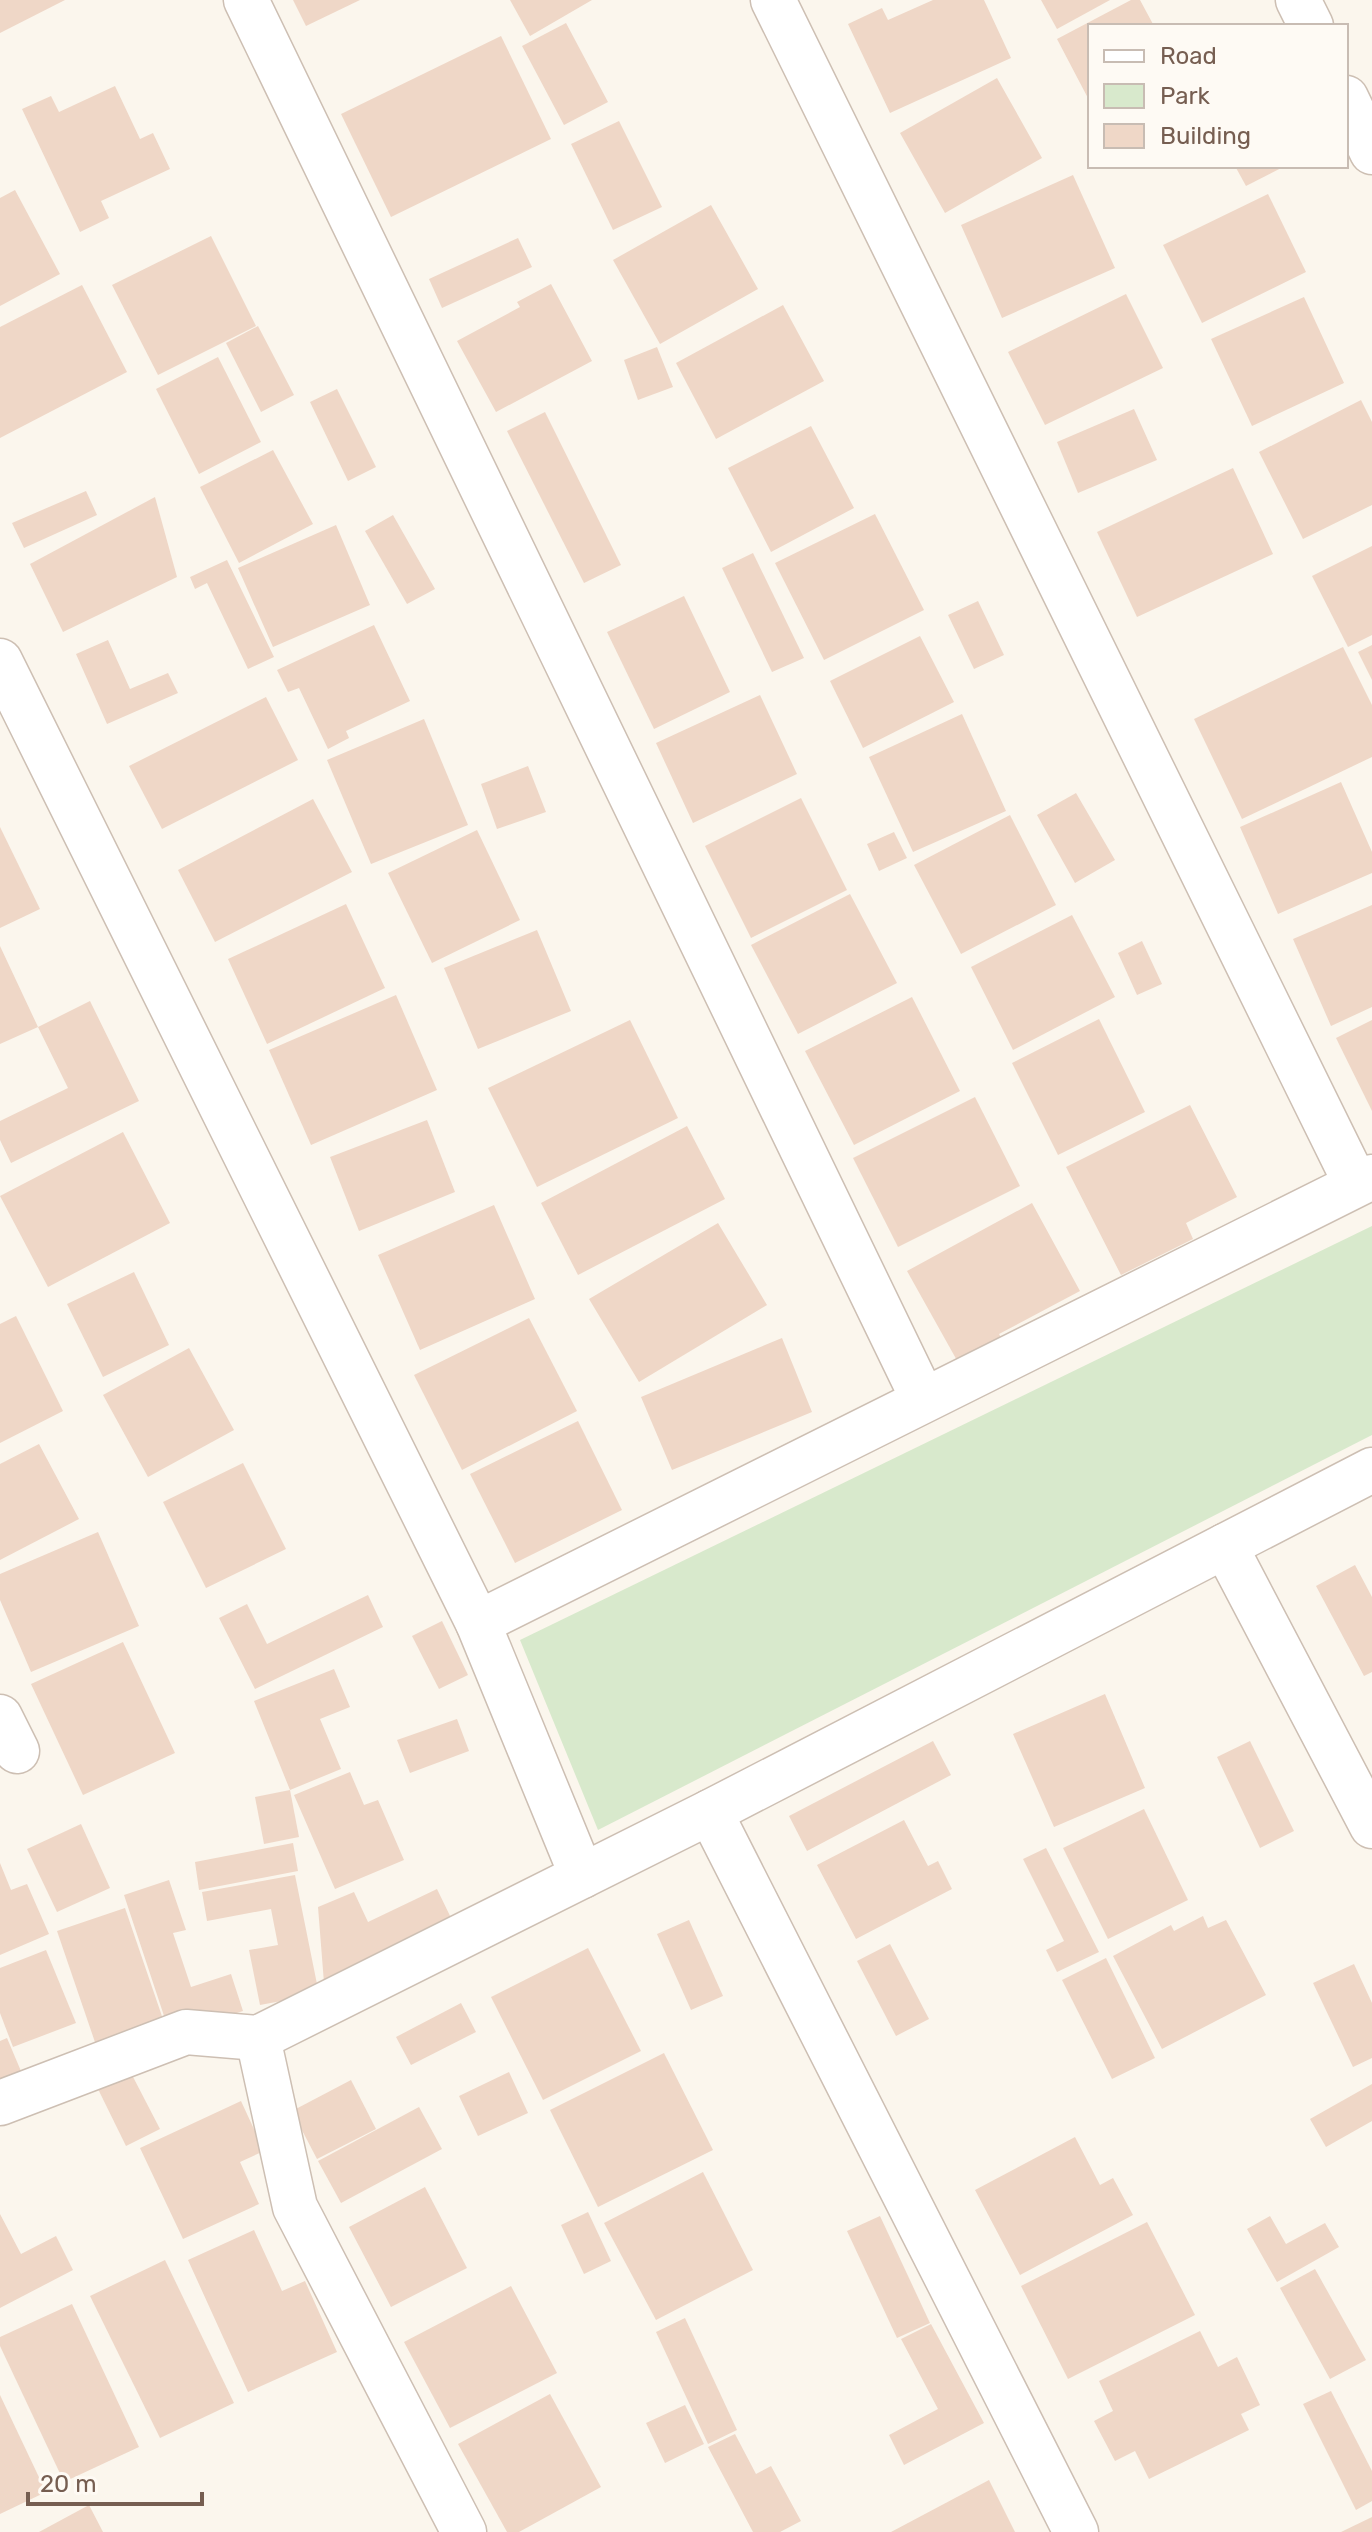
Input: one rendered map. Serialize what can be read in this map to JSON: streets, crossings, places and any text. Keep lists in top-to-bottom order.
{
  "legend": ["Road", "Park", "Building"],
  "scale_bar": "20 m"
}
